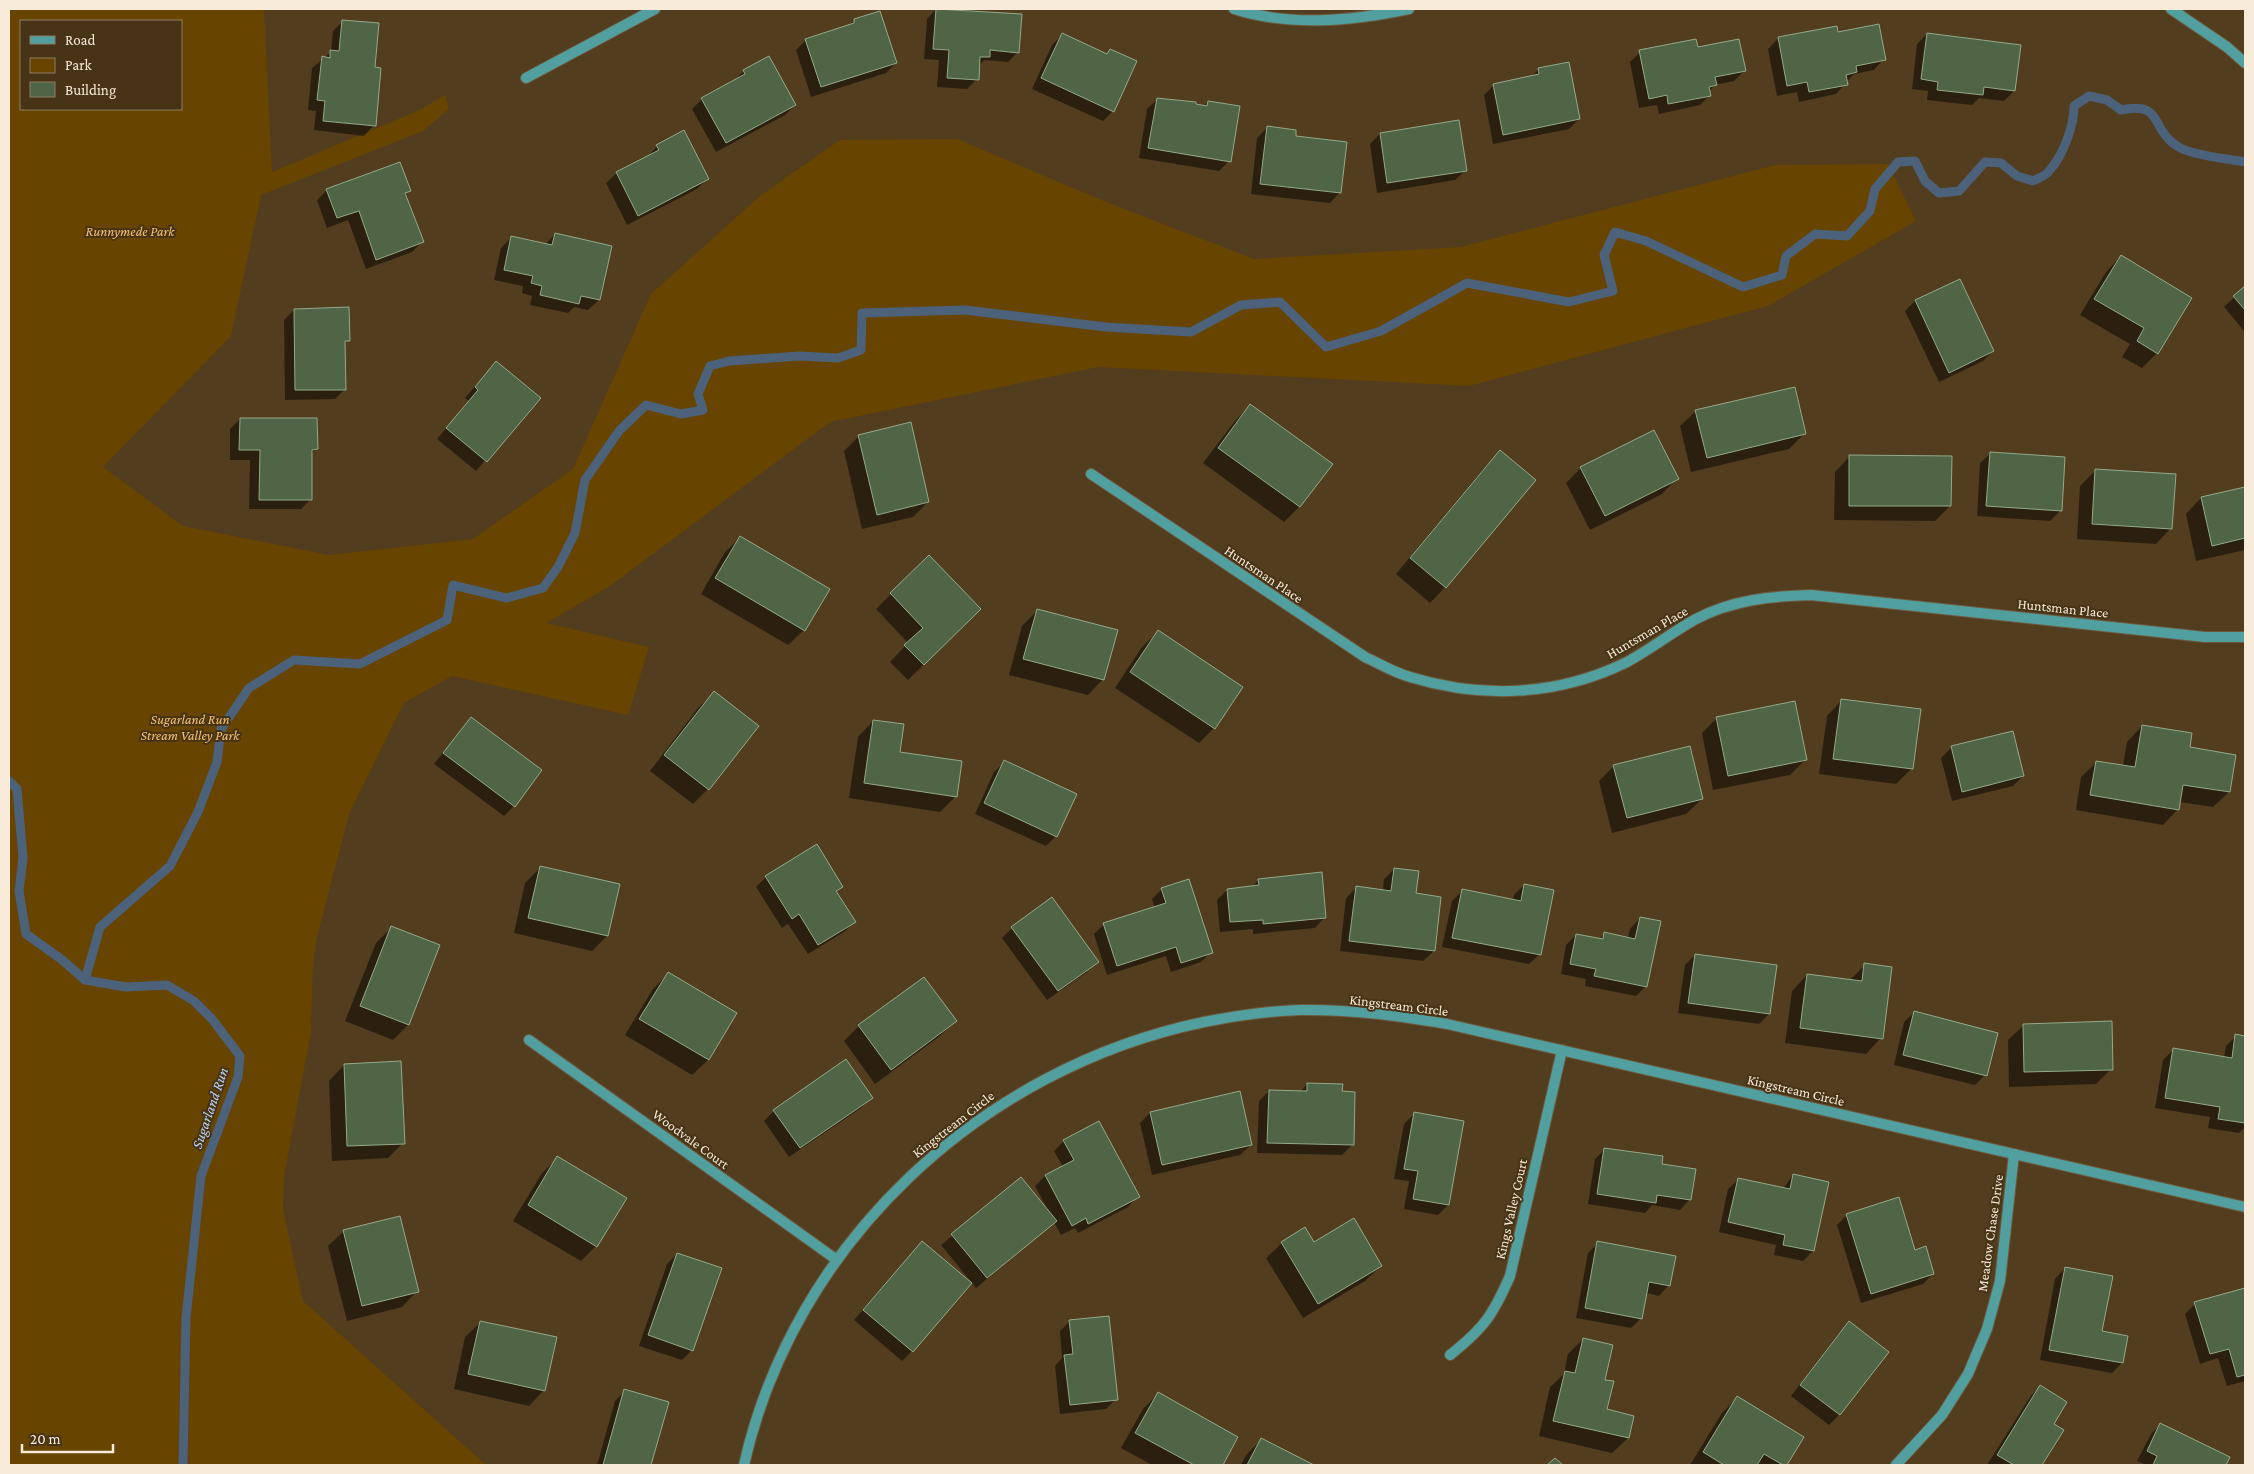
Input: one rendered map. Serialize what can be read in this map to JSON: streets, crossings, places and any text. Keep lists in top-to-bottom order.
{
  "streets": {
    "street": [
      "Huntsman Place",
      "Kingstream Circle",
      "Woodvale Court",
      "Kings Valley Court",
      "Meadow Chase Drive"
    ]
  },
  "crossings": [
    ["Kingstream Circle", "Woodvale Court"],
    ["Kingstream Circle", "Kings Valley Court"],
    ["Kingstream Circle", "Meadow Chase Drive"]
  ],
  "water": ["Sugarland Run"],
  "parks": ["Runnymede Park", "Sugarland Run Stream Valley Park"],
  "legend": ["Road", "Park", "Building"],
  "scale_bar": "20 m"
}
